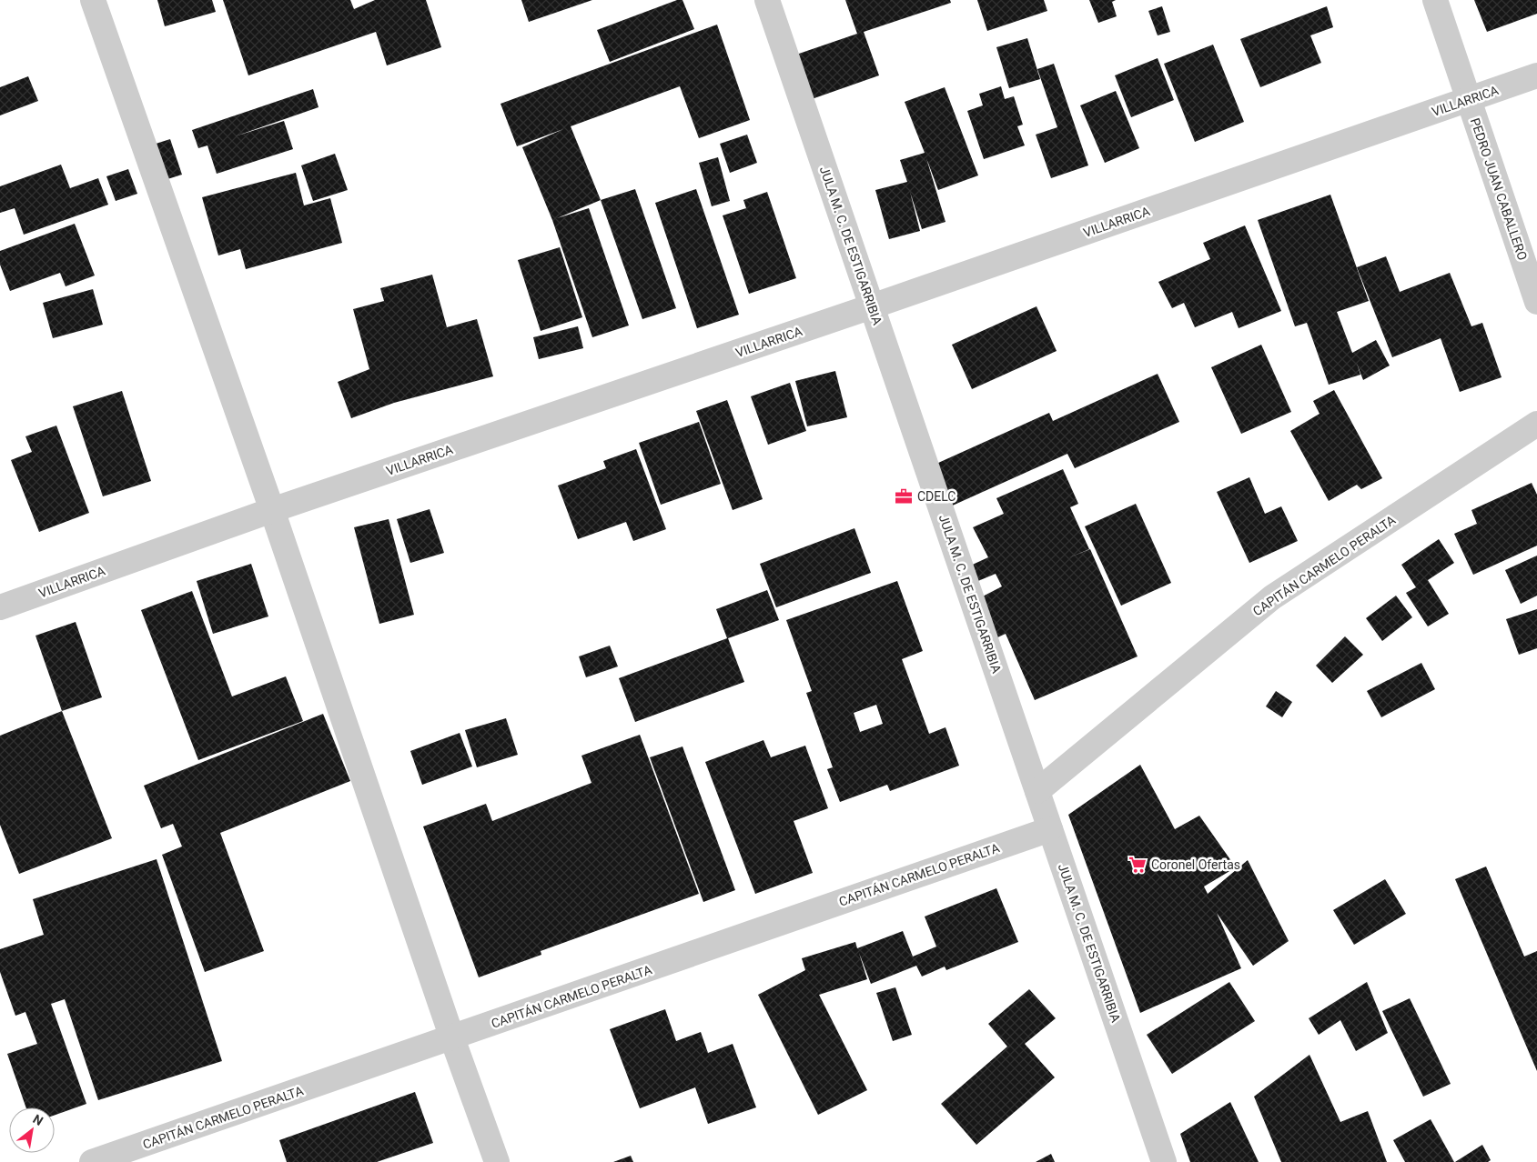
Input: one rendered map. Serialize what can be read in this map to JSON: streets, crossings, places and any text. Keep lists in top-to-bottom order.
{
  "streets": {
    "street": [
      "VILLARRICA",
      "PEDRO JUAN CABALLERO",
      "JULA M. C. DE ESTIGARRIBIA",
      "CAPITÁN CARMELO PERALTA"
    ]
  },
  "crossings": [
    ["VILLARRICA", "PEDRO JUAN CABALLERO"],
    ["VILLARRICA", "JULA M. C. DE ESTIGARRIBIA"],
    ["JULA M. C. DE ESTIGARRIBIA", "CAPITÁN CARMELO PERALTA"]
  ],
  "places": {
    "office": ["CDELC"],
    "supermarket": ["Coronel Ofertas"]
  },
  "north": "top right"
}
